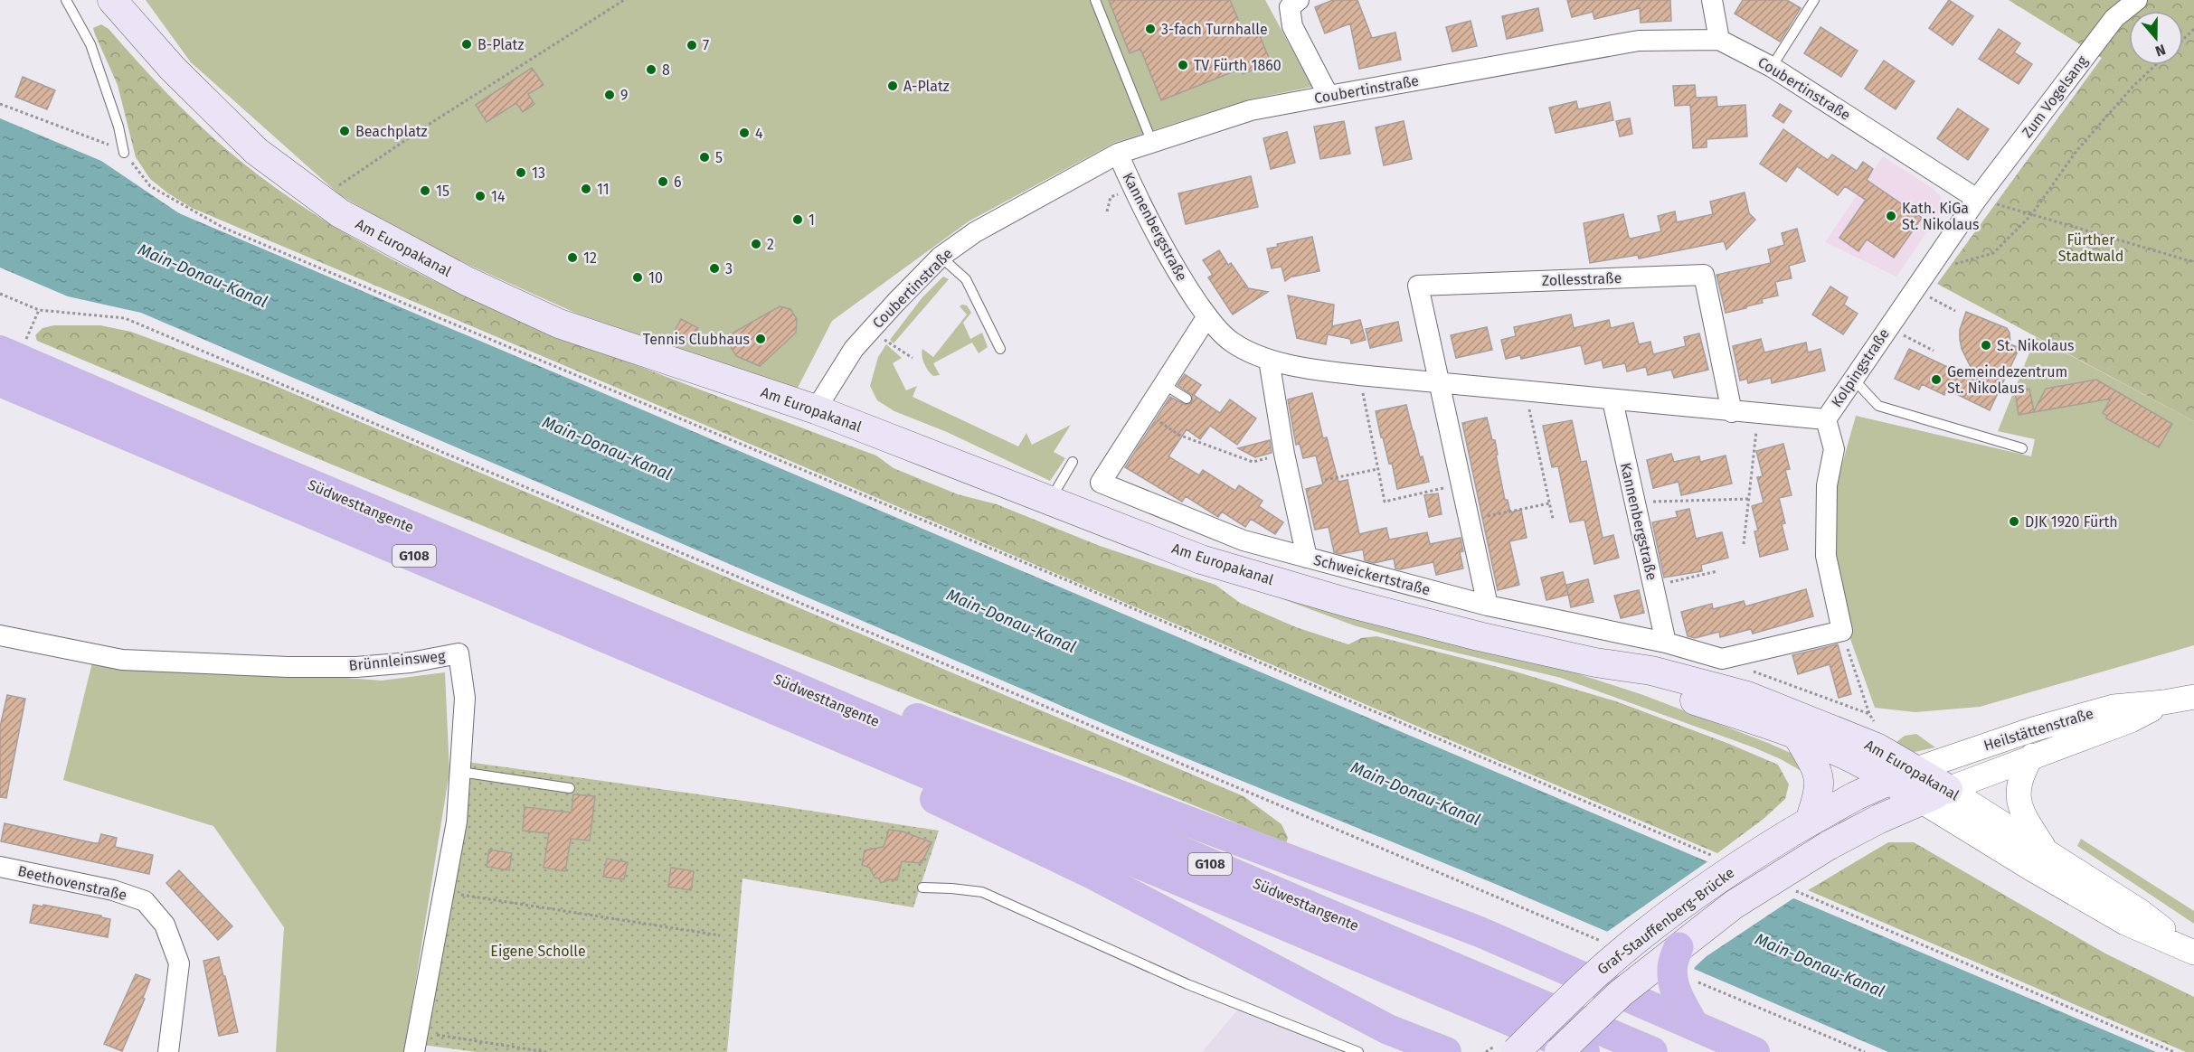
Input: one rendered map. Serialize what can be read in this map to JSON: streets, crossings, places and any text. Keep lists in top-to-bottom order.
{
  "streets": {
    "highway": ["Südwesttangente", "G108"],
    "main road": ["Am Europakanal", "Graf-Stauffenberg-Brücke"],
    "street": [
      "Coubertinstraße",
      "Zum Vogelsang",
      "Kannenbergstraße",
      "Zollesstraße",
      "Kolpingstraße",
      "Schweickertstraße",
      "Brünnleinsweg",
      "Heilstättenstraße",
      "Beethovenstraße"
    ]
  },
  "crossings": [
    ["Coubertinstraße", "Zum Vogelsang"],
    ["Coubertinstraße", "Kannenbergstraße"],
    ["Coubertinstraße", "Am Europakanal"],
    ["Coubertinstraße", "Kolpingstraße"],
    ["Zum Vogelsang", "Kolpingstraße"],
    ["Kannenbergstraße", "Zollesstraße"],
    ["Kannenbergstraße", "Kolpingstraße"],
    ["Kannenbergstraße", "Schweickertstraße"],
    ["Am Europakanal", "Heilstättenstraße"],
    ["Am Europakanal", "Graf-Stauffenberg-Brücke"],
    ["Kolpingstraße", "Schweickertstraße"],
    ["Heilstättenstraße", "Graf-Stauffenberg-Brücke"]
  ],
  "water": ["Main-Donau-Kanal"],
  "parks": ["Fürther Stadtwald", "Eigene Scholle"],
  "places": [
    "3-fach Turnhalle",
    "B-Platz",
    "7",
    "TV Fürth 1860",
    "8",
    "A-Platz",
    "9",
    "Beachplatz",
    "4",
    "5",
    "13",
    "6",
    "11",
    "15",
    "14",
    "Kath. KiGa St. Nikolaus",
    "1",
    "2",
    "12",
    "3",
    "10",
    "Tennis Clubhaus",
    "St. Nikolaus",
    "Gemeindezentrum St. Nikolaus",
    "DJK 1920 Fürth"
  ],
  "north": "bottom"
}
